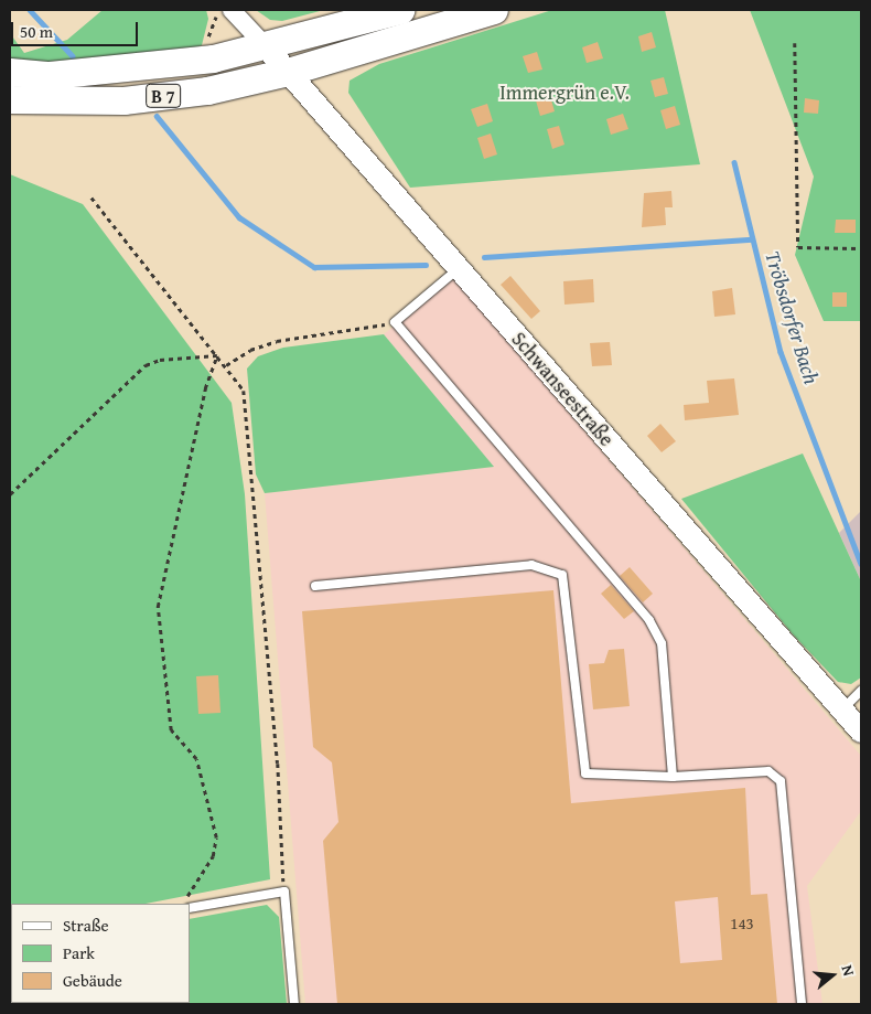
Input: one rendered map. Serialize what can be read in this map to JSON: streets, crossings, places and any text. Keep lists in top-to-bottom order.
{
  "streets": {
    "main road": ["B 7"],
    "street": ["Schwanseestraße"]
  },
  "crossings": [
    ["B 7", "Schwanseestraße"]
  ],
  "water": ["Tröbsdorfer Bach"],
  "parks": ["Immergrün e.V."],
  "house_numbers": ["143"],
  "legend": ["Straße", "Park", "Gebäude"],
  "scale_bar": "50 m",
  "north": "right"
}
